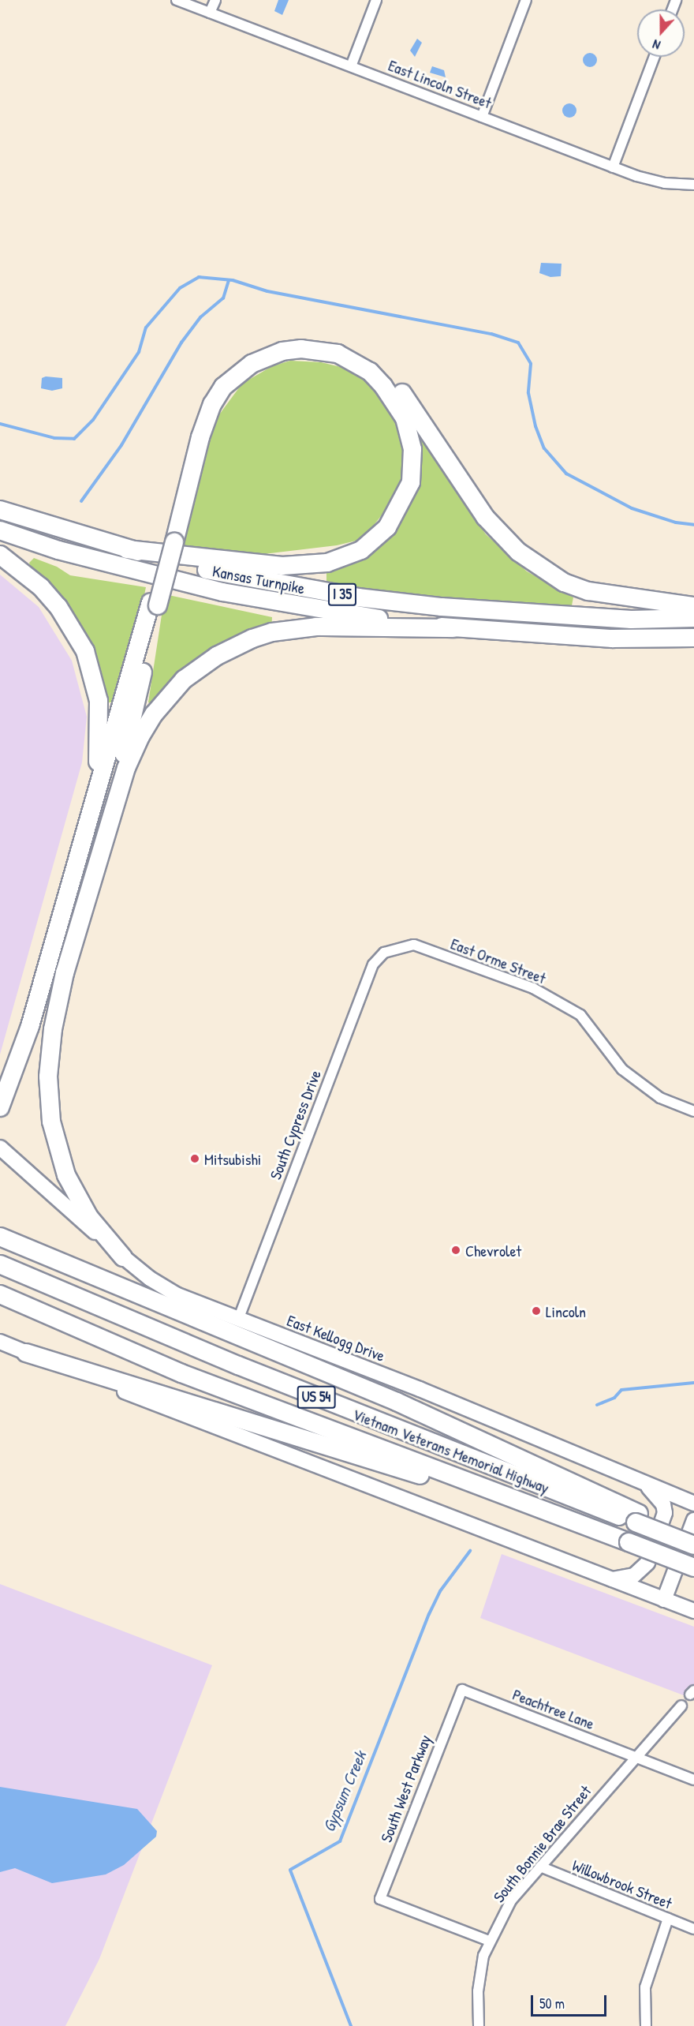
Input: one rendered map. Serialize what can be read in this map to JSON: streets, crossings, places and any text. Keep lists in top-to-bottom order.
{
  "streets": {
    "highway": [
      "Kansas Turnpike",
      "I 35",
      "US 54",
      "Vietnam Veterans Memorial Highway"
    ],
    "main road": ["East Kellogg Drive"],
    "street": [
      "East Lincoln Street",
      "East Orme Street",
      "South Cypress Drive",
      "Peachtree Lane",
      "South West Parkway",
      "South Bonnie Brae Street",
      "Willowbrook Street"
    ]
  },
  "crossings": [
    ["East Orme Street", "South Cypress Drive"],
    ["South Cypress Drive", "East Kellogg Drive"],
    ["Peachtree Lane", "South West Parkway"],
    ["Peachtree Lane", "South Bonnie Brae Street"],
    ["South West Parkway", "South Bonnie Brae Street"],
    ["South Bonnie Brae Street", "Willowbrook Street"]
  ],
  "water": ["Gypsum Creek"],
  "places": ["Mitsubishi", "Chevrolet", "Lincoln"],
  "scale_bar": "50 m",
  "north": "bottom"
}
